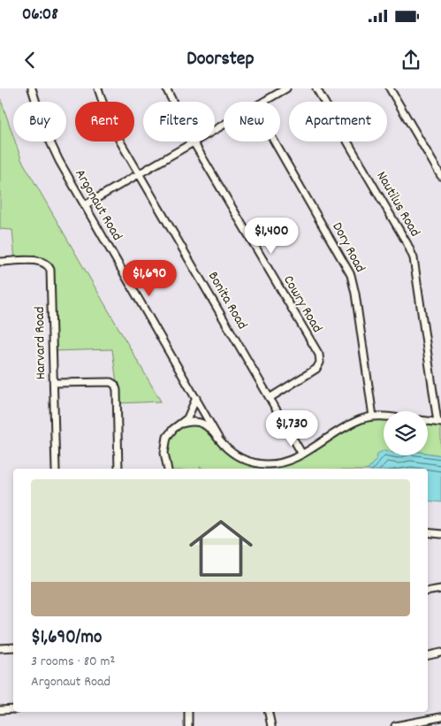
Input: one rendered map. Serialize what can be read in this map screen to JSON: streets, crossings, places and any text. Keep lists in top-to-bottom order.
{
  "streets": {
    "street": [
      "Nautilus Road",
      "Argonaut Road",
      "Dory Road",
      "Bonita Road",
      "Cowry Road",
      "Harvard Road"
    ]
  },
  "crossings": [
    ["Bonita Road", "Cowry Road"]
  ],
  "page": {
    "status": "06:08",
    "header": "Doorstep",
    "chip": [
      "Buy",
      "Rent",
      "Filters",
      "New",
      "Apartment"
    ],
    "price": ["$1,400", "$1,690", "$1,730"],
    "list": [
      {
        "name": "$1,690/mo",
        "note": "3 rooms · 80 m² · Argonaut Road"
      }
    ]
  }
}
